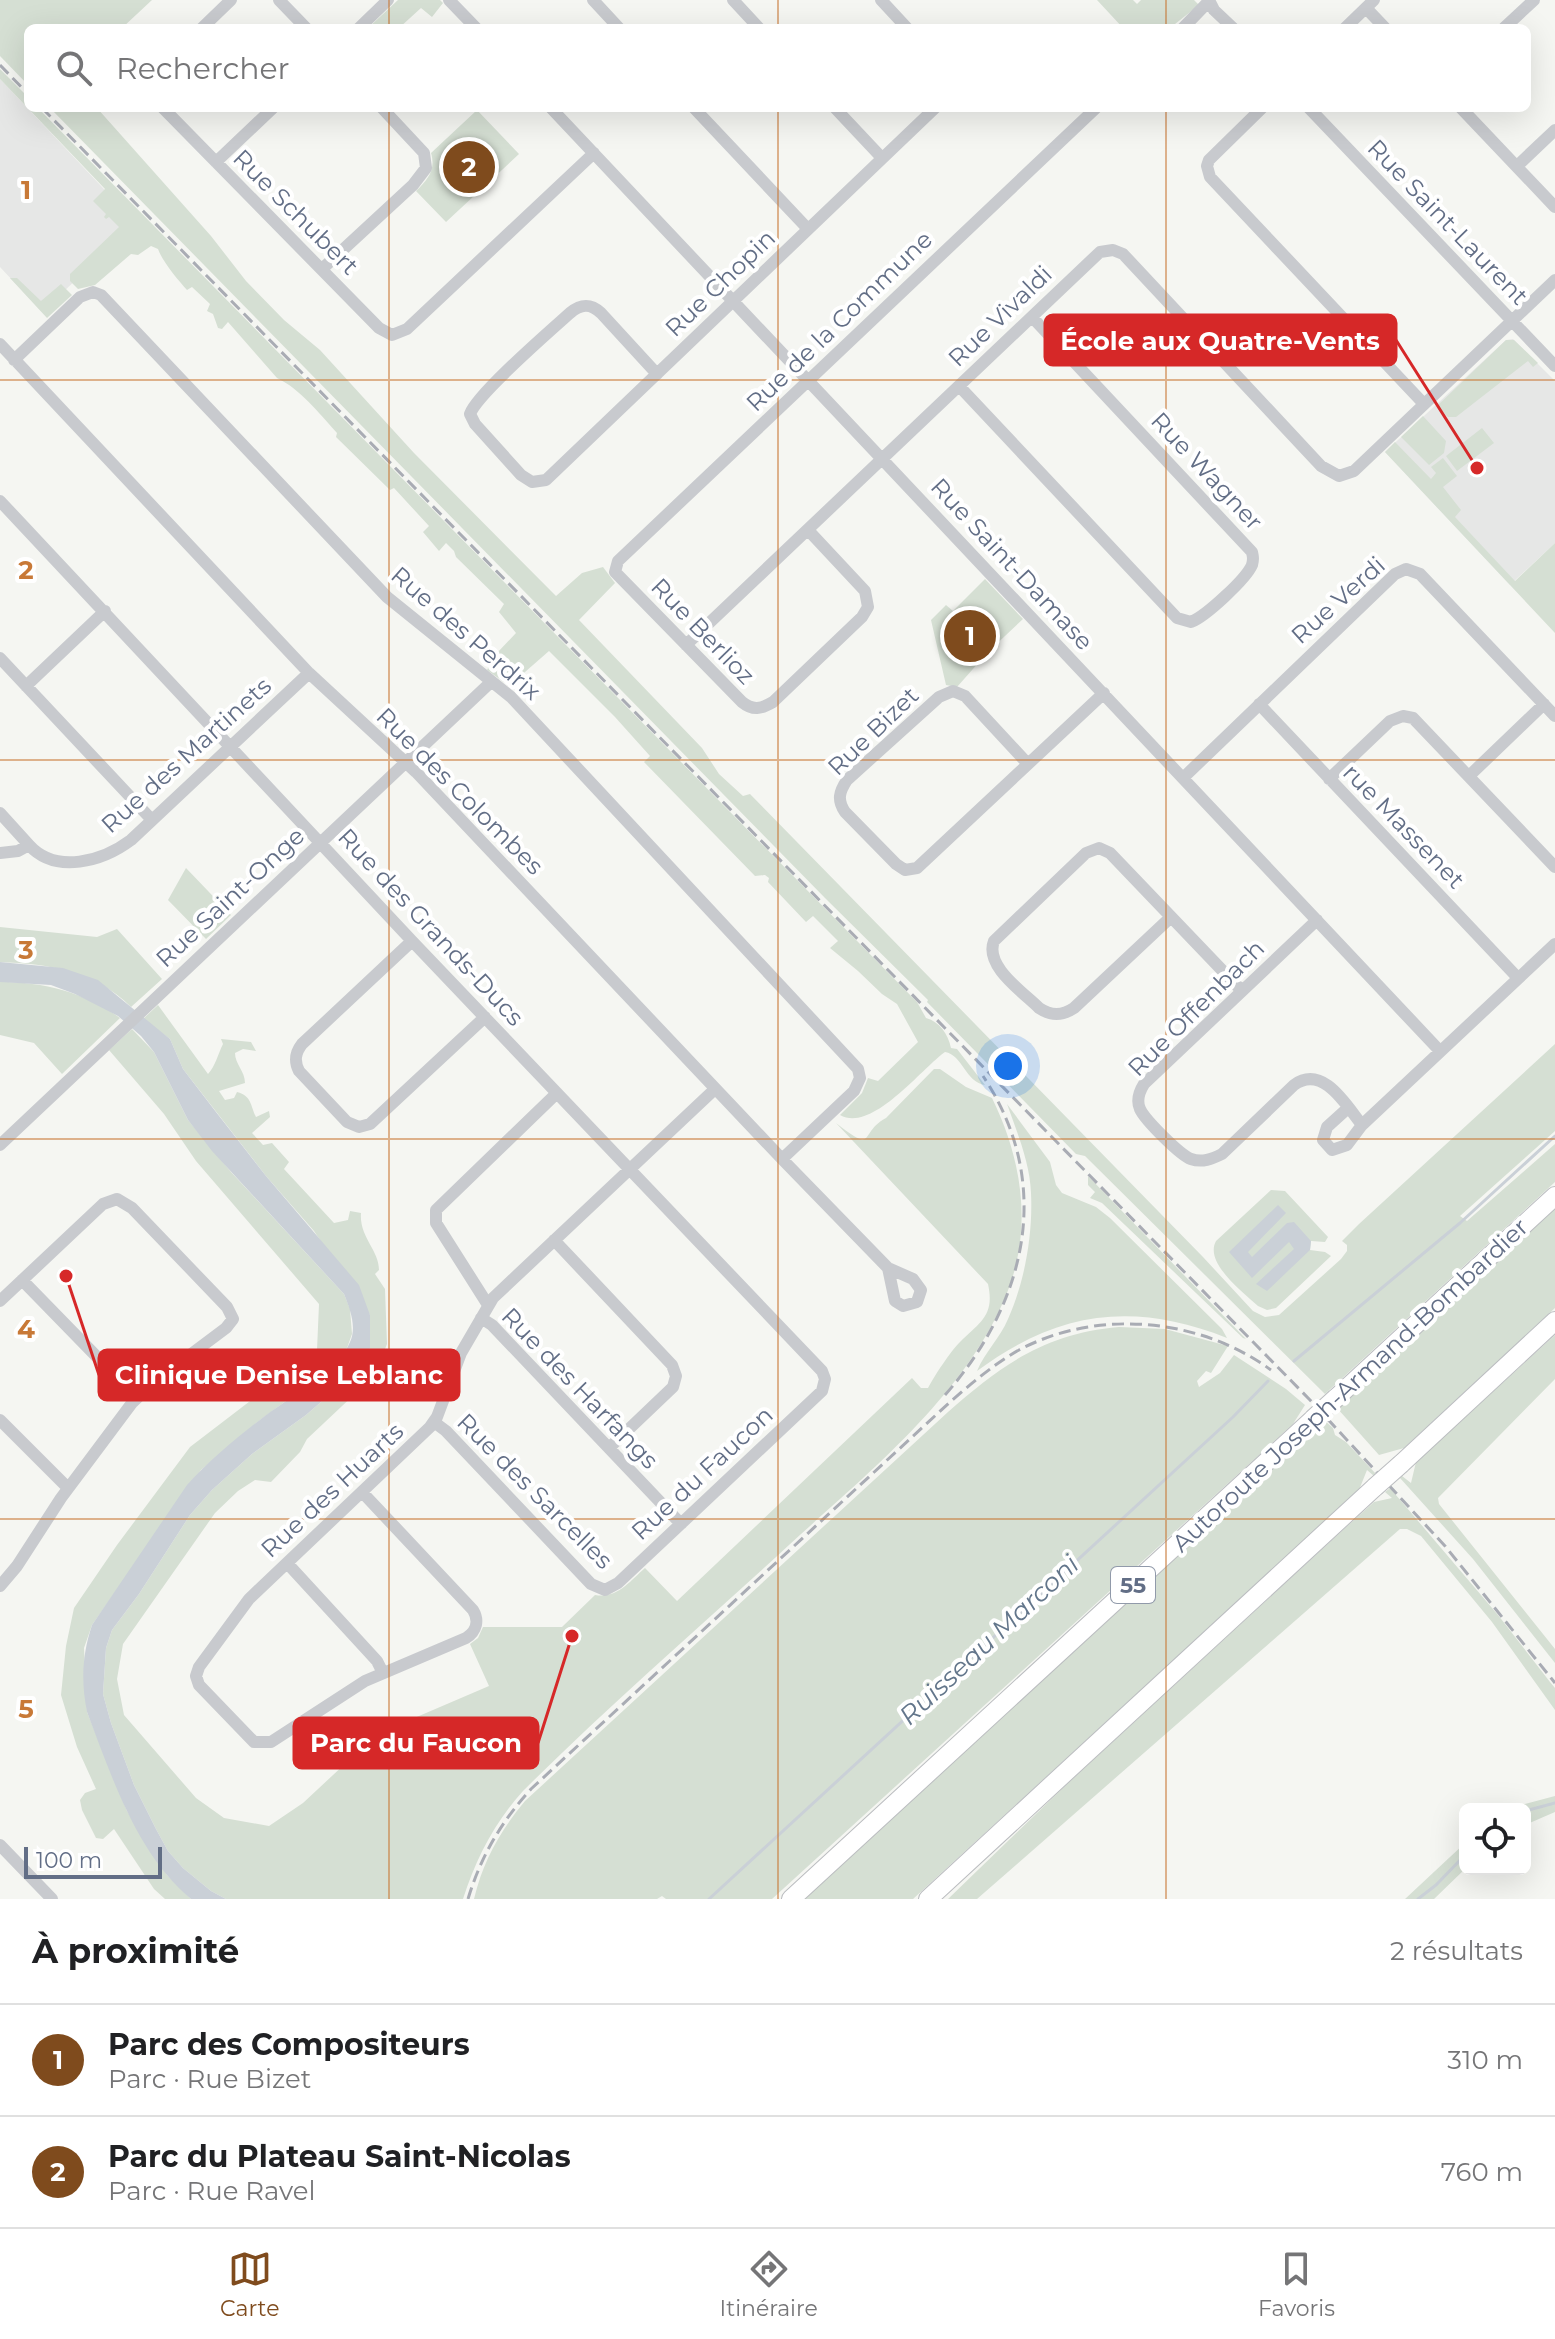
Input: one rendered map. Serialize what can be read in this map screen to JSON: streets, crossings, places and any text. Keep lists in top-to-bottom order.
{
  "streets": {
    "highway": ["Autoroute Joseph-Armand-Bombardier", "55"],
    "street": [
      "Rue Schubert",
      "Rue Saint-Laurent",
      "Rue Chopin",
      "Rue Vivaldi",
      "Rue de la Commune",
      "Rue Wagner",
      "Rue Saint-Damase",
      "Rue Verdi",
      "Rue Berlioz",
      "Rue des Perdrix",
      "Rue Bizet",
      "Rue des Martinets",
      "Rue des Colombes",
      "rue Massenet",
      "Rue Saint-Onge",
      "Rue des Grands-Ducs",
      "Rue Offenbach",
      "Rue des Harfangs",
      "Rue du Faucon",
      "Rue des Huarts",
      "Rue des Sarcelles"
    ]
  },
  "crossings": [
    ["Rue Schubert", "Rue Saint-Damase"],
    ["Rue Chopin", "Rue Saint-Damase"],
    ["Rue Vivaldi", "Rue Wagner"],
    ["Rue Vivaldi", "Rue Saint-Damase"],
    ["Rue Vivaldi", "Rue Berlioz"],
    ["Rue de la Commune", "Rue Saint-Damase"],
    ["Rue de la Commune", "Rue Berlioz"],
    ["Rue Saint-Damase", "Rue Verdi"],
    ["Rue Saint-Damase", "Rue Bizet"],
    ["Rue Saint-Damase", "Rue Offenbach"],
    ["Rue Verdi", "rue Massenet"],
    ["Rue des Perdrix", "Rue des Colombes"],
    ["Rue des Perdrix", "Rue Saint-Onge"],
    ["Rue des Martinets", "Rue des Colombes"],
    ["Rue des Martinets", "Rue des Grands-Ducs"],
    ["Rue des Colombes", "Rue Saint-Onge"],
    ["Rue des Colombes", "Rue des Huarts"],
    ["Rue Saint-Onge", "Rue des Grands-Ducs"],
    ["Rue des Grands-Ducs", "Rue des Harfangs"],
    ["Rue des Grands-Ducs", "Rue du Faucon"],
    ["Rue des Grands-Ducs", "Rue des Huarts"],
    ["Rue des Harfangs", "Rue du Faucon"],
    ["Rue des Harfangs", "Rue des Huarts"],
    ["Rue du Faucon", "Rue des Sarcelles"],
    ["Rue des Huarts", "Rue des Sarcelles"]
  ],
  "water": ["Ruisseau Marconi"],
  "places": ["École aux Quatre-Vents", "Clinique Denise Leblanc", "Parc du Faucon"],
  "scale_bar": "100 m",
  "page": {
    "search": "Rechercher",
    "pins": ["2", "1"],
    "scale": "100 m",
    "heading": ["À proximité", "2 résultats"],
    "list": [
      {
        "mark": "1",
        "name": "Parc des Compositeurs",
        "note": "Parc · Rue Bizet",
        "value": "310 m"
      },
      {
        "mark": "2",
        "name": "Parc du Plateau Saint-Nicolas",
        "note": "Parc · Rue Ravel",
        "value": "760 m"
      }
    ],
    "nav": ["Carte", "Itinéraire", "Favoris"]
  },
  "grid": {
    "rows": [
      "1",
      "2",
      "3",
      "4",
      "5"
    ]
  }
}
